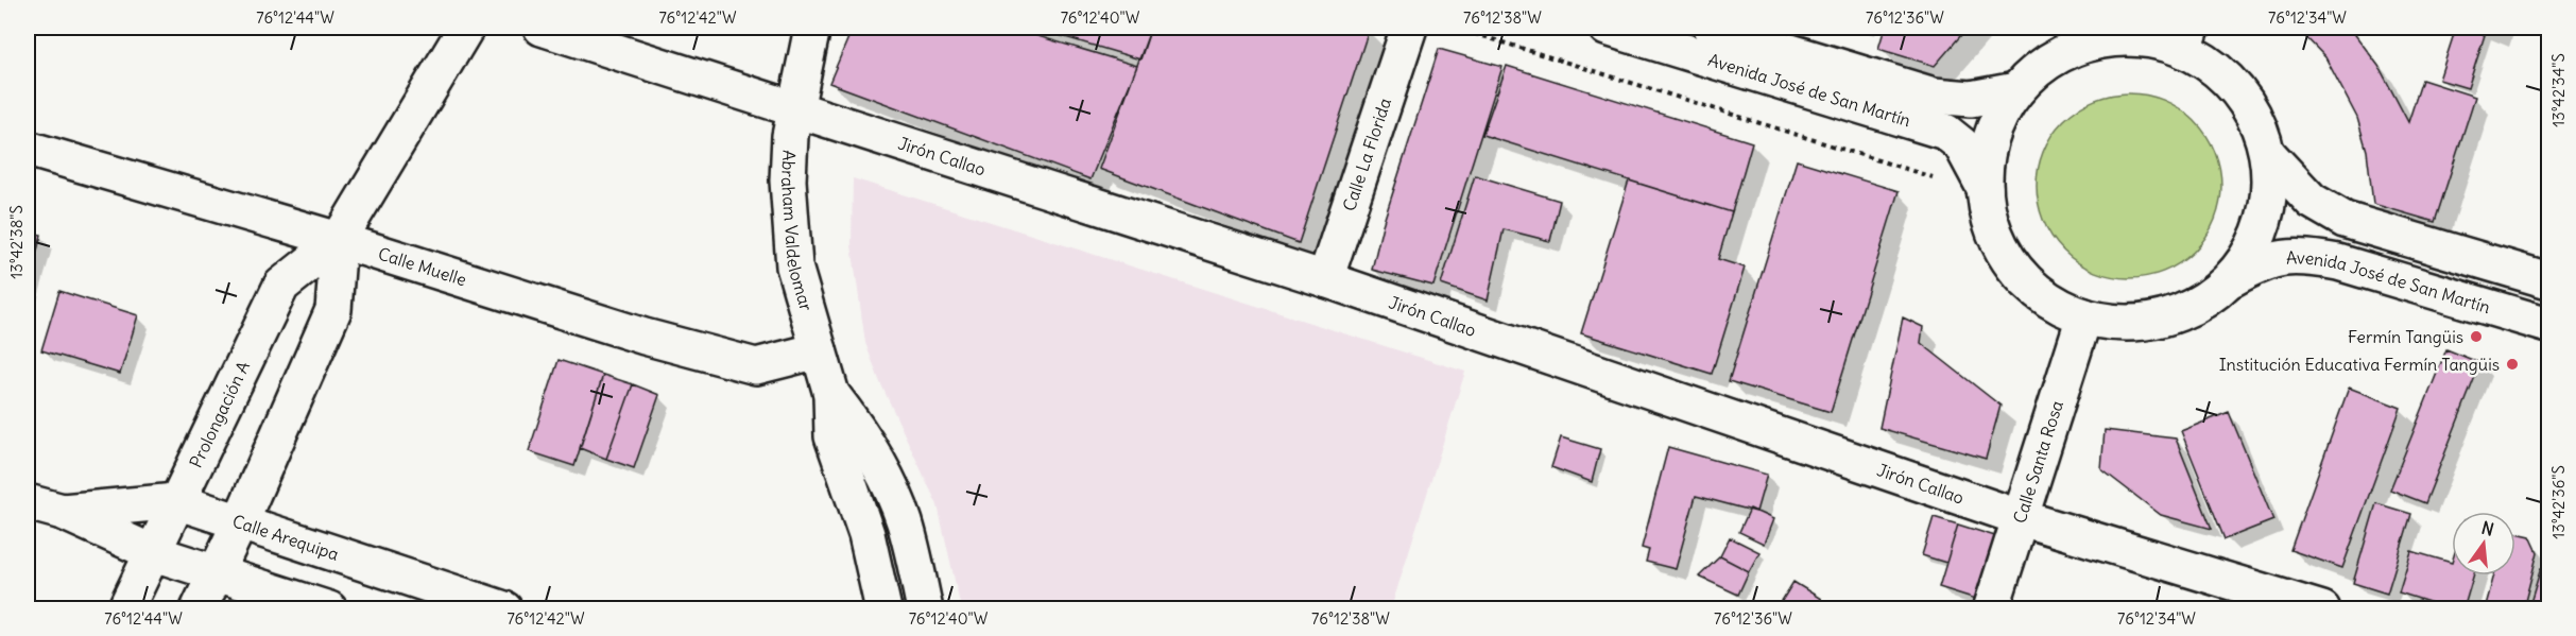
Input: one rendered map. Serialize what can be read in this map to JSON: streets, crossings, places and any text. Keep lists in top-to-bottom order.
{
  "streets": {
    "street": [
      "Avenida José de San Martín",
      "Calle La Florida",
      "Jirón Callao",
      "Abraham Valdelomar",
      "Calle Muelle",
      "Prolongación A",
      "Calle Santa Rosa",
      "Calle Arequipa"
    ]
  },
  "crossings": [
    ["Calle La Florida", "Jirón Callao"],
    ["Jirón Callao", "Abraham Valdelomar"],
    ["Jirón Callao", "Calle Santa Rosa"],
    ["Abraham Valdelomar", "Calle Muelle"],
    ["Calle Muelle", "Prolongación A"],
    ["Prolongación A", "Calle Arequipa"]
  ],
  "places": ["Fermín Tangüis", "Institución Educativa Fermín Tangüis"],
  "north": "top",
  "coordinates": [
    "76°12'44\"W",
    "76°12'42\"W",
    "76°12'40\"W",
    "76°12'38\"W",
    "76°12'36\"W",
    "76°12'34\"W",
    "13°42'34\"S",
    "13°42'38\"S",
    "13°42'36\"S"
  ]
}
